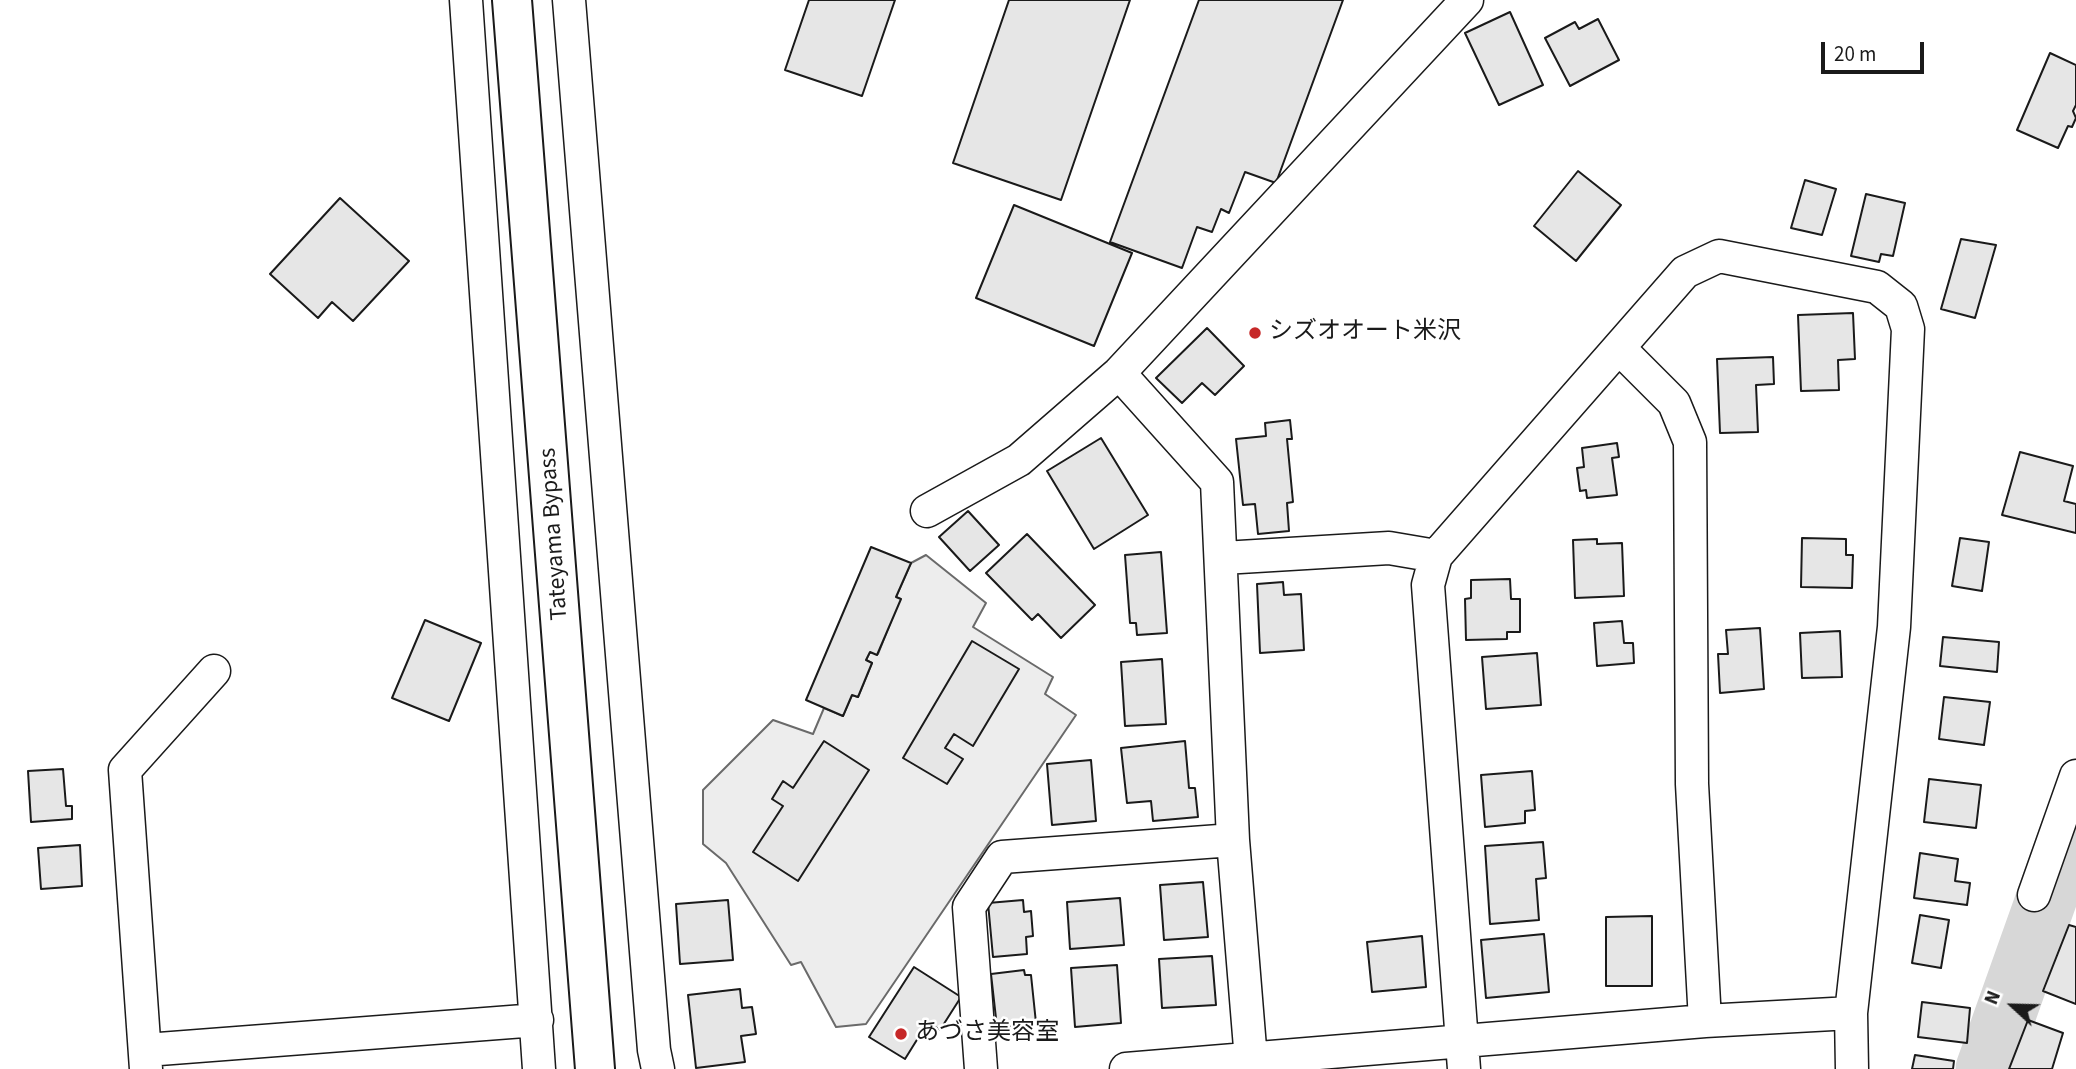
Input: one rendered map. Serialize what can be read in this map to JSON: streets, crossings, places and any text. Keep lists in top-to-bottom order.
{
  "streets": {
    "highway": ["Tateyama Bypass"]
  },
  "places": ["シズオオート米沢", "あづさ美容室"],
  "scale_bar": "20 m",
  "north": "left"
}
